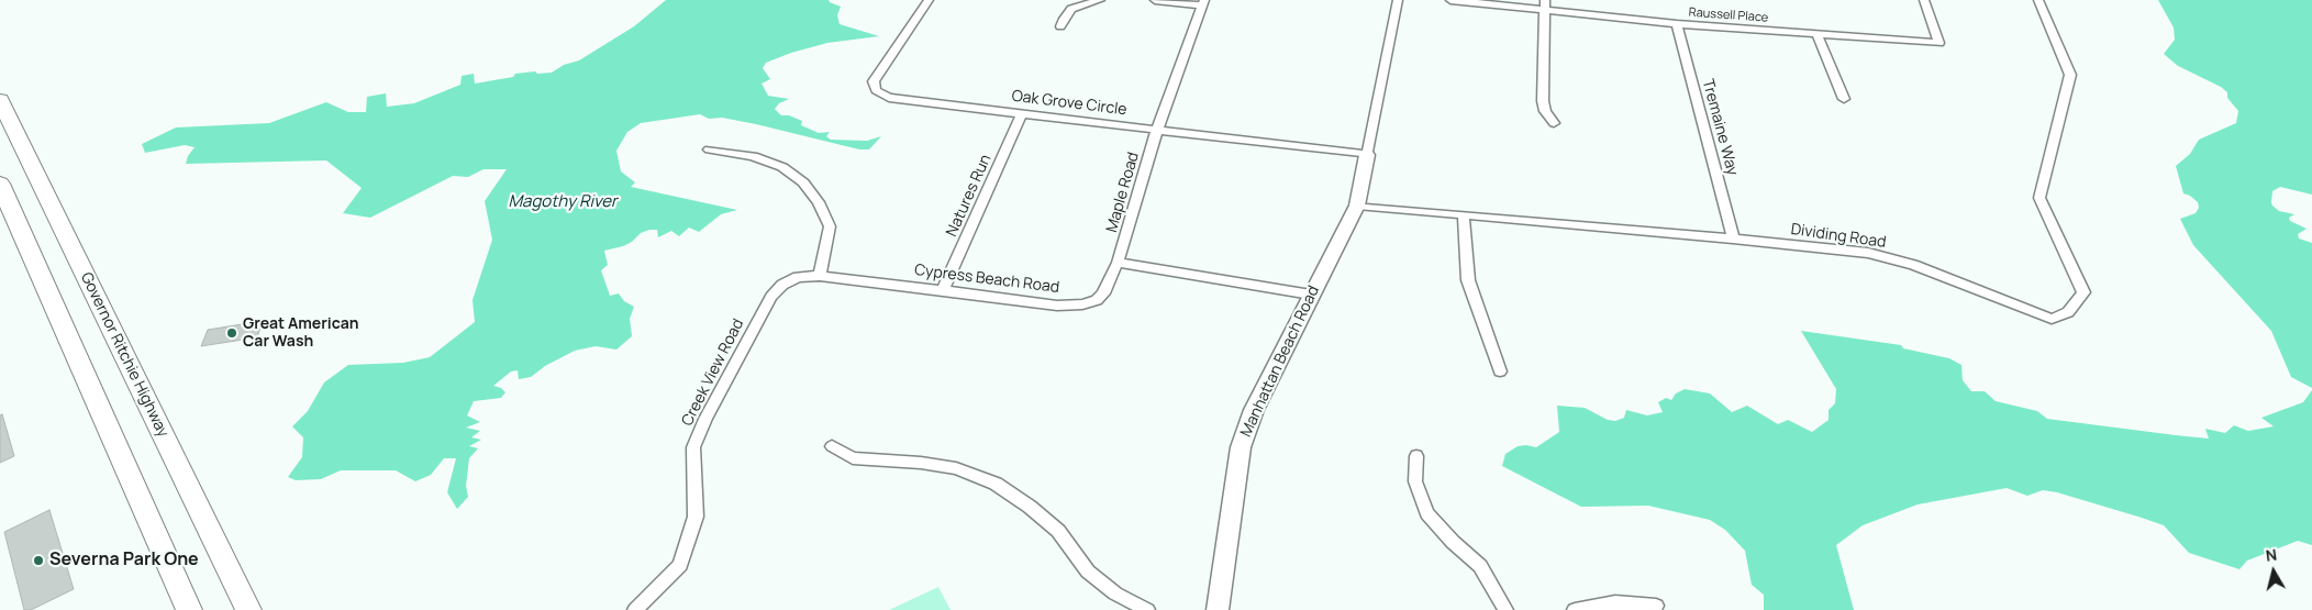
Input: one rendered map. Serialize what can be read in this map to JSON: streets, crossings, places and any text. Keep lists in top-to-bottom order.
{
  "streets": {
    "highway": ["Governor Ritchie Highway"],
    "street": [
      "Raussell Place",
      "Oak Grove Circle",
      "Tremaine Way",
      "Maple Road",
      "Natures Run",
      "Dividing Road",
      "Cypress Beach Road",
      "Manhattan Beach Road",
      "Creek View Road"
    ]
  },
  "crossings": [
    ["Raussell Place", "Tremaine Way"],
    ["Oak Grove Circle", "Maple Road"],
    ["Oak Grove Circle", "Natures Run"],
    ["Oak Grove Circle", "Manhattan Beach Road"],
    ["Tremaine Way", "Dividing Road"],
    ["Maple Road", "Cypress Beach Road"],
    ["Natures Run", "Cypress Beach Road"],
    ["Dividing Road", "Manhattan Beach Road"],
    ["Cypress Beach Road", "Creek View Road"]
  ],
  "water": ["Magothy River"],
  "places": ["Great American Car Wash", "Severna Park One"],
  "north": "top"
}
